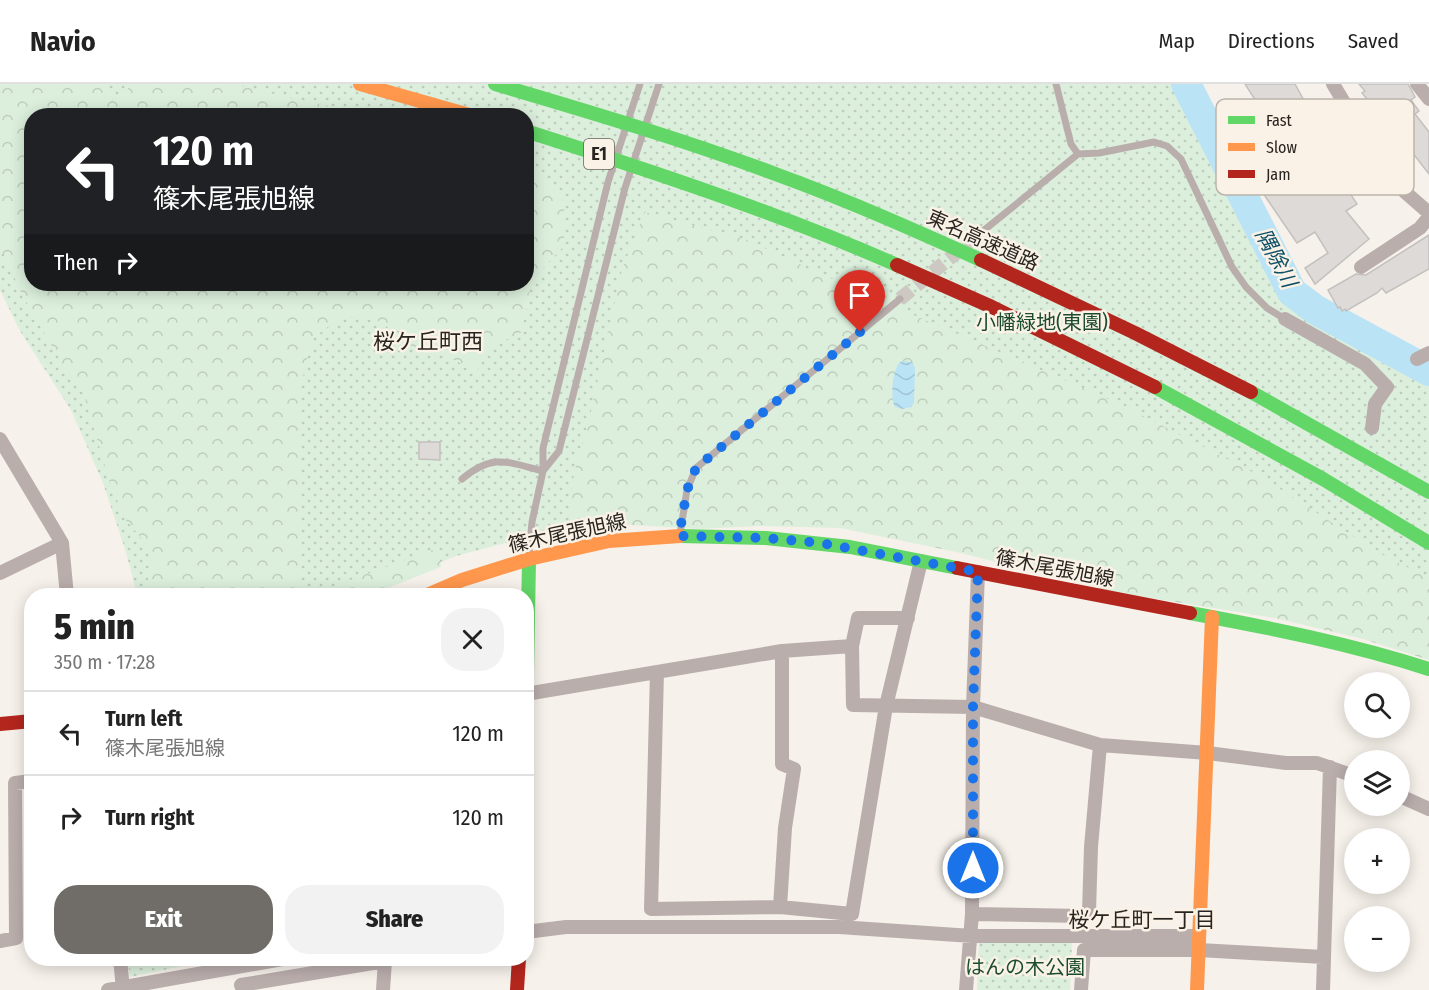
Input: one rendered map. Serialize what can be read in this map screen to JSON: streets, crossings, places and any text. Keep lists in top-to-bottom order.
{
  "streets": {
    "main road": ["E1", "東名高速道路", "篠木尾張旭線"]
  },
  "districts": ["桜ケ丘町西", "桜ケ丘町一丁目"],
  "water": ["隅除川"],
  "parks": ["小幡緑地(東園)", "はんの木公園"],
  "legend": ["Fast", "Slow", "Jam"],
  "page": {
    "header": "Navio",
    "nav": ["Map", "Directions", "Saved"],
    "turn": ["120 m", "篠木尾張旭線"],
    "then": "Then",
    "heading": ["5 min", "350 m · 17:28"],
    "map_buttons": ["+", "−"],
    "list": [
      {
        "name": "Turn left",
        "note": "篠木尾張旭線",
        "value": "120 m"
      },
      {
        "name": "Turn right",
        "value": "120 m"
      }
    ],
    "buttons": ["Exit", "Share"]
  }
}
